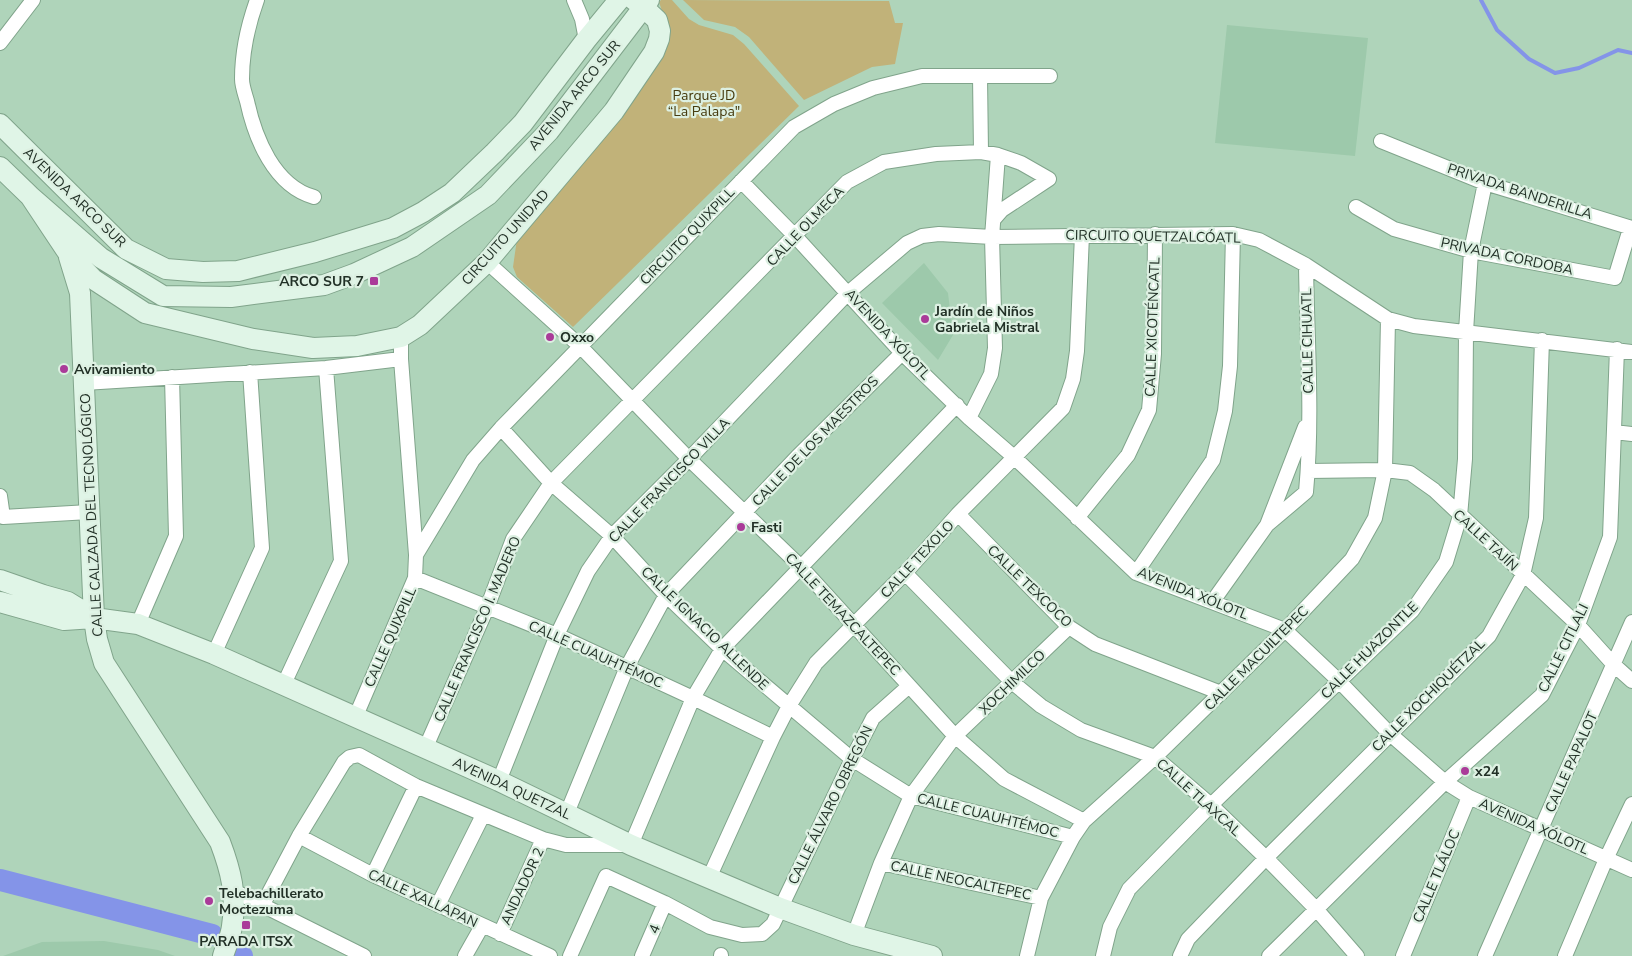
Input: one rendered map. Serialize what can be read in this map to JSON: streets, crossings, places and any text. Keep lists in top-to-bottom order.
{
  "streets": {
    "street": [
      "AVENIDA ARCO SUR",
      "PRIVADA BANDERILLA",
      "CALLE OLMECA",
      "CIRCUITO QUIXPILL",
      "CIRCUITO QUETZALCÓATL",
      "CIRCUITO UNIDAD",
      "PRIVADA CORDOBA",
      "CALLE XICOTÉNCATL",
      "AVENIDA XÓLOTL",
      "CALLE CIHUATL",
      "CALLE DE LOS MAESTROS",
      "CALLE FRANCISCO VILLA",
      "CALLE CALZADA DEL TECNOLÓGICO",
      "CALLE TAJÍN",
      "CALLE TEXOLO",
      "CALLE TEXCOCO",
      "CALLE TEMAZCALTEPEC",
      "CALLE IGNACIO ALLENDE",
      "CALLE FRANCISCO I. MADERO",
      "CALLE QUIXPILL",
      "CALLE CITLALI",
      "CALLE HUAZONTLE",
      "CALLE CUAUHTÉMOC",
      "CALLE MACUILTEPEC",
      "XOCHIMILCO",
      "CALLE XOCHIQUÉTZAL",
      "CALLE PAPALOT",
      "AVENIDA QUETZAL",
      "CALLE TLAXCAL",
      "CALLE ÁLVARO OBREGÓN",
      "CALLE TLÁLOC",
      "CALLE NEOCALTEPEC",
      "ANDADOR 2",
      "CALLE XALLAPAN",
      "4"
    ]
  },
  "crossings": [
    ["AVENIDA ARCO SUR", "CIRCUITO UNIDAD"],
    ["PRIVADA BANDERILLA", "PRIVADA CORDOBA"],
    ["PRIVADA BANDERILLA", "CALLE HUAZONTLE"],
    ["CALLE OLMECA", "AVENIDA XÓLOTL"],
    ["CALLE OLMECA", "CALLE TEMAZCALTEPEC"],
    ["CALLE OLMECA", "CALLE FRANCISCO I. MADERO"],
    ["CIRCUITO QUIXPILL", "AVENIDA XÓLOTL"],
    ["CIRCUITO QUIXPILL", "CALLE TEMAZCALTEPEC"],
    ["CIRCUITO QUIXPILL", "CALLE IGNACIO ALLENDE"],
    ["CIRCUITO QUIXPILL", "CALLE QUIXPILL"],
    ["CIRCUITO QUETZALCÓATL", "CALLE XICOTÉNCATL"],
    ["CIRCUITO QUETZALCÓATL", "AVENIDA XÓLOTL"],
    ["CIRCUITO QUETZALCÓATL", "CALLE CIHUATL"],
    ["CIRCUITO QUETZALCÓATL", "CALLE FRANCISCO VILLA"],
    ["CIRCUITO QUETZALCÓATL", "CALLE TEXOLO"],
    ["CIRCUITO QUETZALCÓATL", "CALLE CITLALI"],
    ["CIRCUITO QUETZALCÓATL", "CALLE HUAZONTLE"],
    ["CIRCUITO QUETZALCÓATL", "CALLE MACUILTEPEC"],
    ["CIRCUITO QUETZALCÓATL", "CALLE XOCHIQUÉTZAL"],
    ["CIRCUITO UNIDAD", "CALLE CALZADA DEL TECNOLÓGICO"],
    ["CIRCUITO UNIDAD", "CALLE TEMAZCALTEPEC"],
    ["CIRCUITO UNIDAD", "CALLE QUIXPILL"],
    ["PRIVADA CORDOBA", "CALLE HUAZONTLE"],
    ["CALLE XICOTÉNCATL", "AVENIDA XÓLOTL"],
    ["AVENIDA XÓLOTL", "CALLE CIHUATL"],
    ["AVENIDA XÓLOTL", "CALLE DE LOS MAESTROS"],
    ["AVENIDA XÓLOTL", "CALLE FRANCISCO VILLA"],
    ["AVENIDA XÓLOTL", "CALLE TEXOLO"],
    ["AVENIDA XÓLOTL", "CALLE CITLALI"],
    ["AVENIDA XÓLOTL", "CALLE HUAZONTLE"],
    ["AVENIDA XÓLOTL", "CALLE MACUILTEPEC"],
    ["AVENIDA XÓLOTL", "CALLE XOCHIQUÉTZAL"],
    ["AVENIDA XÓLOTL", "CALLE PAPALOT"],
    ["AVENIDA XÓLOTL", "CALLE TLÁLOC"],
    ["CALLE CIHUATL", "CALLE TAJÍN"],
    ["CALLE DE LOS MAESTROS", "CALLE TEMAZCALTEPEC"],
    ["CALLE DE LOS MAESTROS", "CALLE IGNACIO ALLENDE"],
    ["CALLE DE LOS MAESTROS", "CALLE CUAUHTÉMOC"],
    ["CALLE DE LOS MAESTROS", "AVENIDA QUETZAL"],
    ["CALLE FRANCISCO VILLA", "CALLE TEMAZCALTEPEC"],
    ["CALLE FRANCISCO VILLA", "CALLE IGNACIO ALLENDE"],
    ["CALLE FRANCISCO VILLA", "CALLE CUAUHTÉMOC"],
    ["CALLE FRANCISCO VILLA", "AVENIDA QUETZAL"],
    ["CALLE CALZADA DEL TECNOLÓGICO", "AVENIDA QUETZAL"],
    ["CALLE TAJÍN", "CALLE CITLALI"],
    ["CALLE TAJÍN", "CALLE HUAZONTLE"],
    ["CALLE TAJÍN", "CALLE MACUILTEPEC"],
    ["CALLE TAJÍN", "CALLE XOCHIQUÉTZAL"],
    ["CALLE TAJÍN", "CALLE PAPALOT"],
    ["CALLE TEXOLO", "CALLE TEXCOCO"],
    ["CALLE TEXOLO", "CALLE TEMAZCALTEPEC"],
    ["CALLE TEXOLO", "CALLE IGNACIO ALLENDE"],
    ["CALLE TEXOLO", "CALLE CUAUHTÉMOC"],
    ["CALLE TEXOLO", "AVENIDA QUETZAL"],
    ["CALLE TEXOLO", "CALLE TLAXCAL"],
    ["CALLE TEXCOCO", "CALLE MACUILTEPEC"],
    ["CALLE TEXCOCO", "XOCHIMILCO"],
    ["CALLE TEMAZCALTEPEC", "CALLE FRANCISCO I. MADERO"],
    ["CALLE TEMAZCALTEPEC", "CALLE MACUILTEPEC"],
    ["CALLE TEMAZCALTEPEC", "XOCHIMILCO"],
    ["CALLE TEMAZCALTEPEC", "CALLE ÁLVARO OBREGÓN"],
    ["CALLE IGNACIO ALLENDE", "CALLE FRANCISCO I. MADERO"],
    ["CALLE IGNACIO ALLENDE", "CALLE CUAUHTÉMOC"],
    ["CALLE IGNACIO ALLENDE", "CALLE ÁLVARO OBREGÓN"],
    ["CALLE FRANCISCO I. MADERO", "CALLE CUAUHTÉMOC"],
    ["CALLE FRANCISCO I. MADERO", "AVENIDA QUETZAL"],
    ["CALLE QUIXPILL", "CALLE CUAUHTÉMOC"],
    ["CALLE QUIXPILL", "AVENIDA QUETZAL"],
    ["CALLE CITLALI", "CALLE TLAXCAL"],
    ["CALLE HUAZONTLE", "CALLE TLAXCAL"],
    ["CALLE CUAUHTÉMOC", "CALLE MACUILTEPEC"],
    ["CALLE CUAUHTÉMOC", "XOCHIMILCO"],
    ["CALLE CUAUHTÉMOC", "CALLE ÁLVARO OBREGÓN"],
    ["CALLE MACUILTEPEC", "CALLE TLAXCAL"],
    ["CALLE MACUILTEPEC", "CALLE NEOCALTEPEC"],
    ["XOCHIMILCO", "AVENIDA QUETZAL"],
    ["XOCHIMILCO", "CALLE TLAXCAL"],
    ["XOCHIMILCO", "CALLE NEOCALTEPEC"],
    ["CALLE XOCHIQUÉTZAL", "CALLE TLAXCAL"],
    ["AVENIDA QUETZAL", "CALLE ÁLVARO OBREGÓN"],
    ["CALLE ÁLVARO OBREGÓN", "4"],
    ["ANDADOR 2", "CALLE XALLAPAN"]
  ],
  "parks": ["Parque JD “La Palapa\""],
  "places": {
    "transit": ["ARCO SUR 7", "PARADA ITSX"],
    "other": [
      "Jardín de Niños Gabriela Mistral",
      "Oxxo",
      "Avivamiento",
      "Fasti",
      "x24",
      "Telebachillerato Moctezuma"
    ]
  }
}
